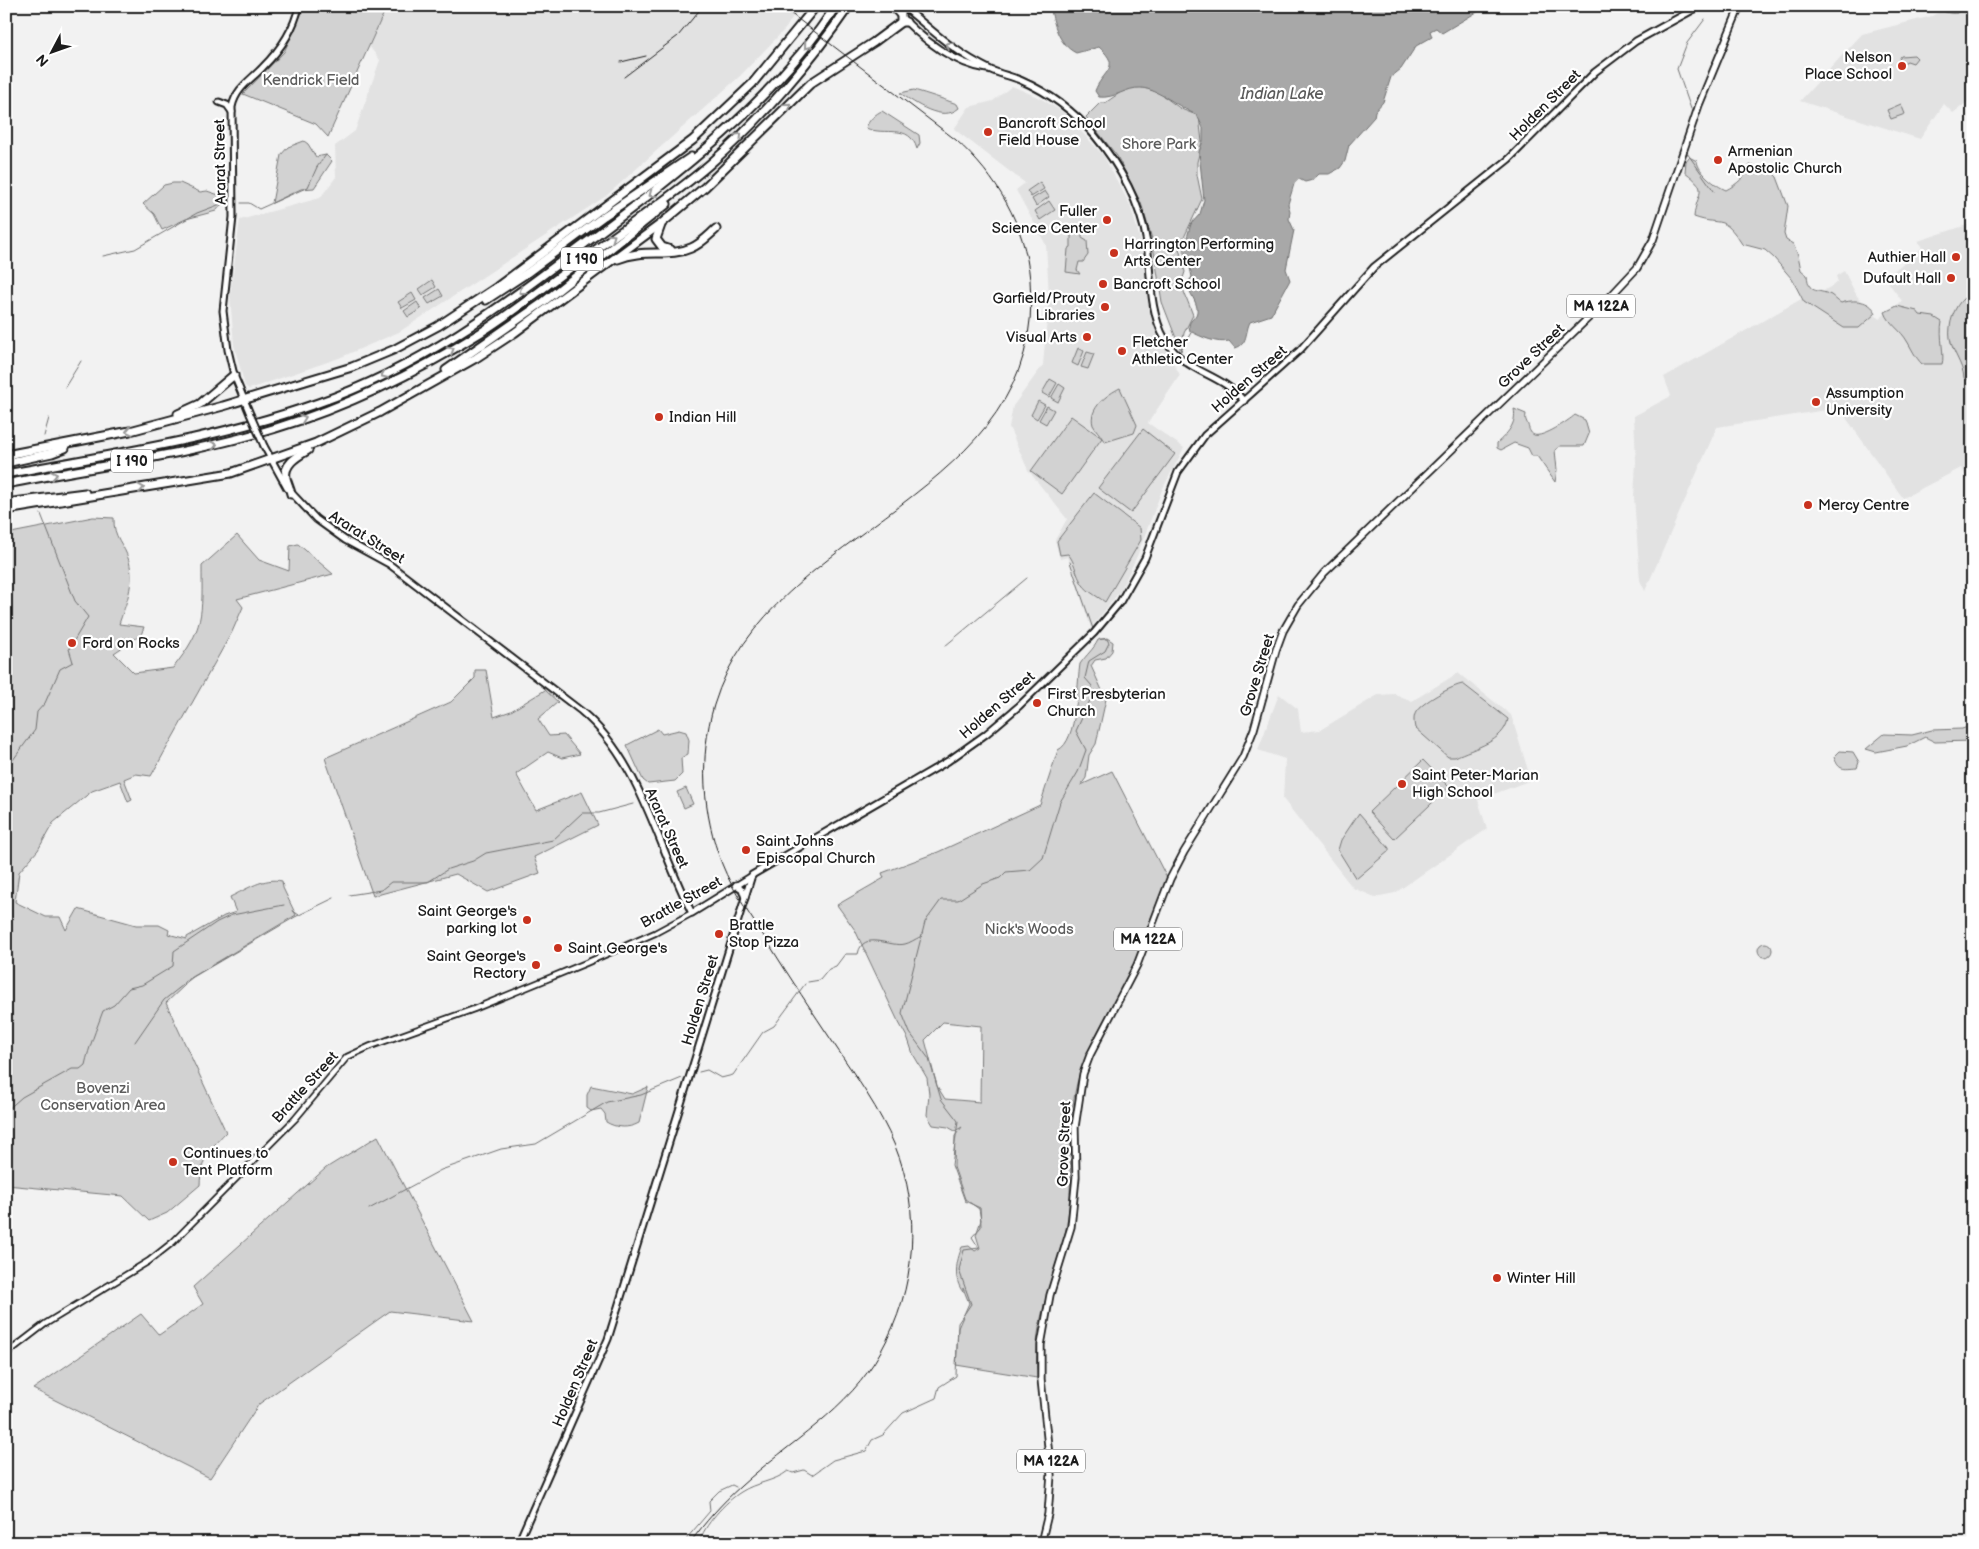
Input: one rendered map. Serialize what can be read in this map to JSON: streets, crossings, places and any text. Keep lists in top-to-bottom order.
{
  "streets": {
    "highway": ["I 190"],
    "main road": [
      "Holden Street",
      "Ararat Street",
      "MA 122A",
      "Grove Street",
      "Brattle Street"
    ]
  },
  "crossings": [
    ["Holden Street", "Brattle Street"],
    ["Ararat Street", "Brattle Street"]
  ],
  "water": ["Indian Lake"],
  "parks": [
    "Kendrick Field",
    "Shore Park",
    "Nick's Woods",
    "Bovenzi Conservation Area"
  ],
  "places": [
    "Nelson Place School",
    "Bancroft School Field House",
    "Armenian Apostolic Church",
    "Fuller Science Center",
    "Harrington Performing Arts Center",
    "Authier Hall",
    "Dufault Hall",
    "Bancroft School",
    "Garfield/Prouty Libraries",
    "Visual Arts",
    "Fletcher Athletic Center",
    "Assumption University",
    "Indian Hill",
    "Mercy Centre",
    "Ford on Rocks",
    "First Presbyterian Church",
    "Saint Peter-Marian High School",
    "Saint Johns Episcopal Church",
    "Saint George's parking lot",
    "Brattle Stop Pizza",
    "Saint George's",
    "Saint George's Rectory",
    "Continues to Tent Platform",
    "Winter Hill"
  ],
  "north": "bottom left"
}
